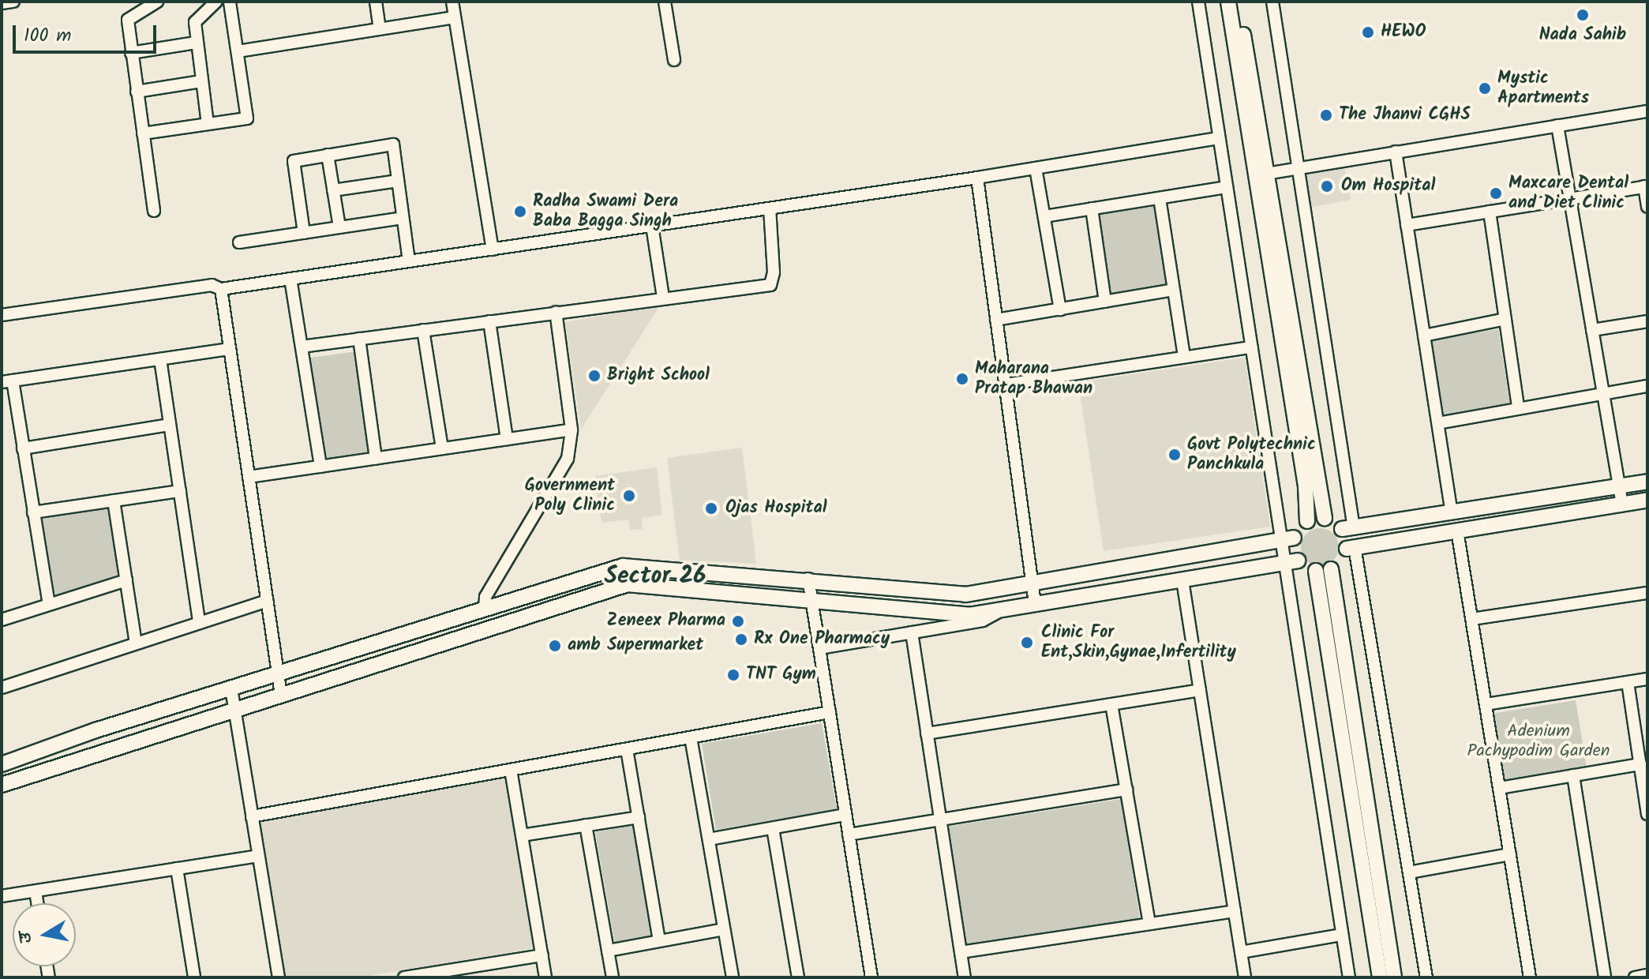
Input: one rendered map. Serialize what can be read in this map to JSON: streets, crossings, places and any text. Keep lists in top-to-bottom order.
{
  "districts": ["Sector 26"],
  "parks": ["Adenium Pachypodim Garden"],
  "places": [
    "Nada Sahib",
    "HEWO",
    "Mystic Apartments",
    "The Jhanvi CGHS",
    "Om Hospital",
    "Maxcare Dental and Diet Clinic",
    "Radha Swami Dera Baba Bagga Singh",
    "Bright School",
    "Maharana Pratap Bhawan",
    "Govt Polytechnic Panchkula",
    "Government Poly Clinic",
    "Ojas Hospital",
    "Zeneex Pharma",
    "Rx One Pharmacy",
    "Clinic For Ent,Skin,Gynae,Infertility",
    "amb Supermarket",
    "TNT Gym"
  ],
  "scale_bar": "100 m",
  "north": "left"
}
